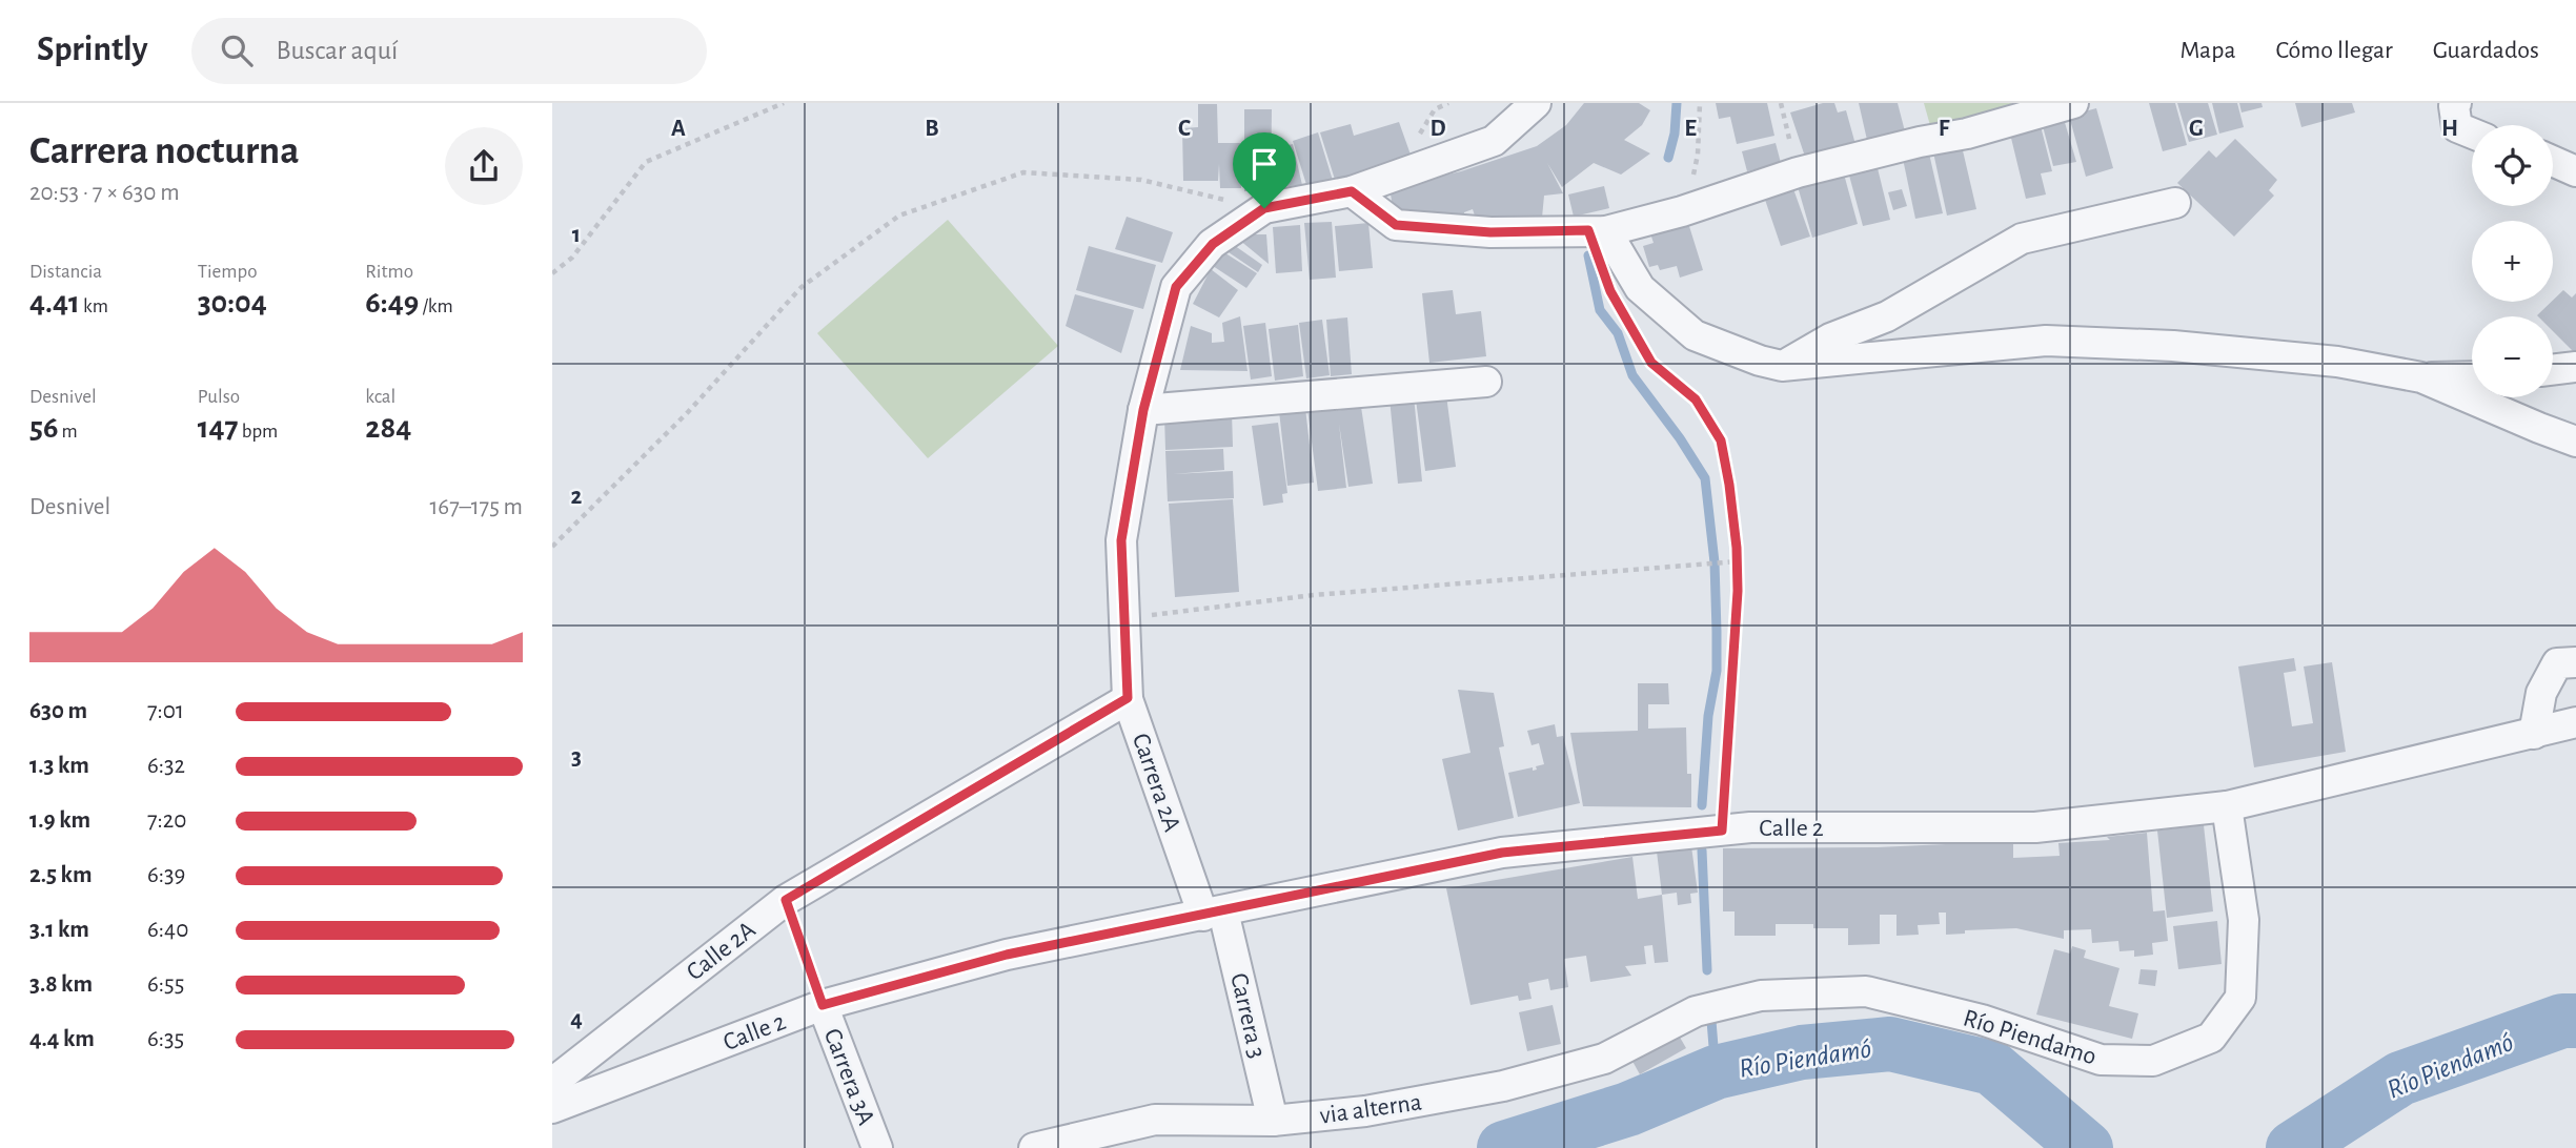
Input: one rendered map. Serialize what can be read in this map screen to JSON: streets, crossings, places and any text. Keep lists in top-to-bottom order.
{
  "streets": {
    "street": [
      "Carrera 2A",
      "Calle 2",
      "Calle 2A",
      "Carrera 3",
      "Río Piendamo",
      "Carrera 3A",
      "via alterna"
    ]
  },
  "crossings": [
    ["Carrera 2A", "Calle 2"],
    ["Carrera 2A", "Calle 2A"],
    ["Carrera 2A", "Carrera 3"],
    ["Calle 2", "Carrera 3"],
    ["Calle 2", "Río Piendamo"],
    ["Calle 2", "Carrera 3A"],
    ["Carrera 3", "via alterna"],
    ["Río Piendamo", "via alterna"]
  ],
  "water": ["Río Piendamó"],
  "page": {
    "header": "Sprintly",
    "search": "Buscar aquí",
    "nav": ["Mapa", "Cómo llegar", "Guardados"],
    "heading": ["Carrera nocturna", "20:53 · 7 × 630 m"],
    "map_buttons": ["+", "−"],
    "stats": [
      ["Distancia", "4.41 km"],
      ["Tiempo", "30:04"],
      ["Ritmo", "6:49 /km"],
      ["Desnivel", "56 m"],
      ["Pulso", "147 bpm"],
      ["kcal", "284"]
    ],
    "chart": ["Desnivel", "167–175 m"],
    "list": [
      {
        "name": "630 m",
        "note": "7:01"
      },
      {
        "name": "1.3 km",
        "note": "6:32"
      },
      {
        "name": "1.9 km",
        "note": "7:20"
      },
      {
        "name": "2.5 km",
        "note": "6:39"
      },
      {
        "name": "3.1 km",
        "note": "6:40"
      },
      {
        "name": "3.8 km",
        "note": "6:55"
      },
      {
        "name": "4.4 km",
        "note": "6:35"
      }
    ]
  },
  "grid": {
    "columns": [
      "A",
      "B",
      "C",
      "D",
      "E",
      "F",
      "G",
      "H"
    ],
    "rows": [
      "1",
      "2",
      "3",
      "4"
    ]
  }
}
